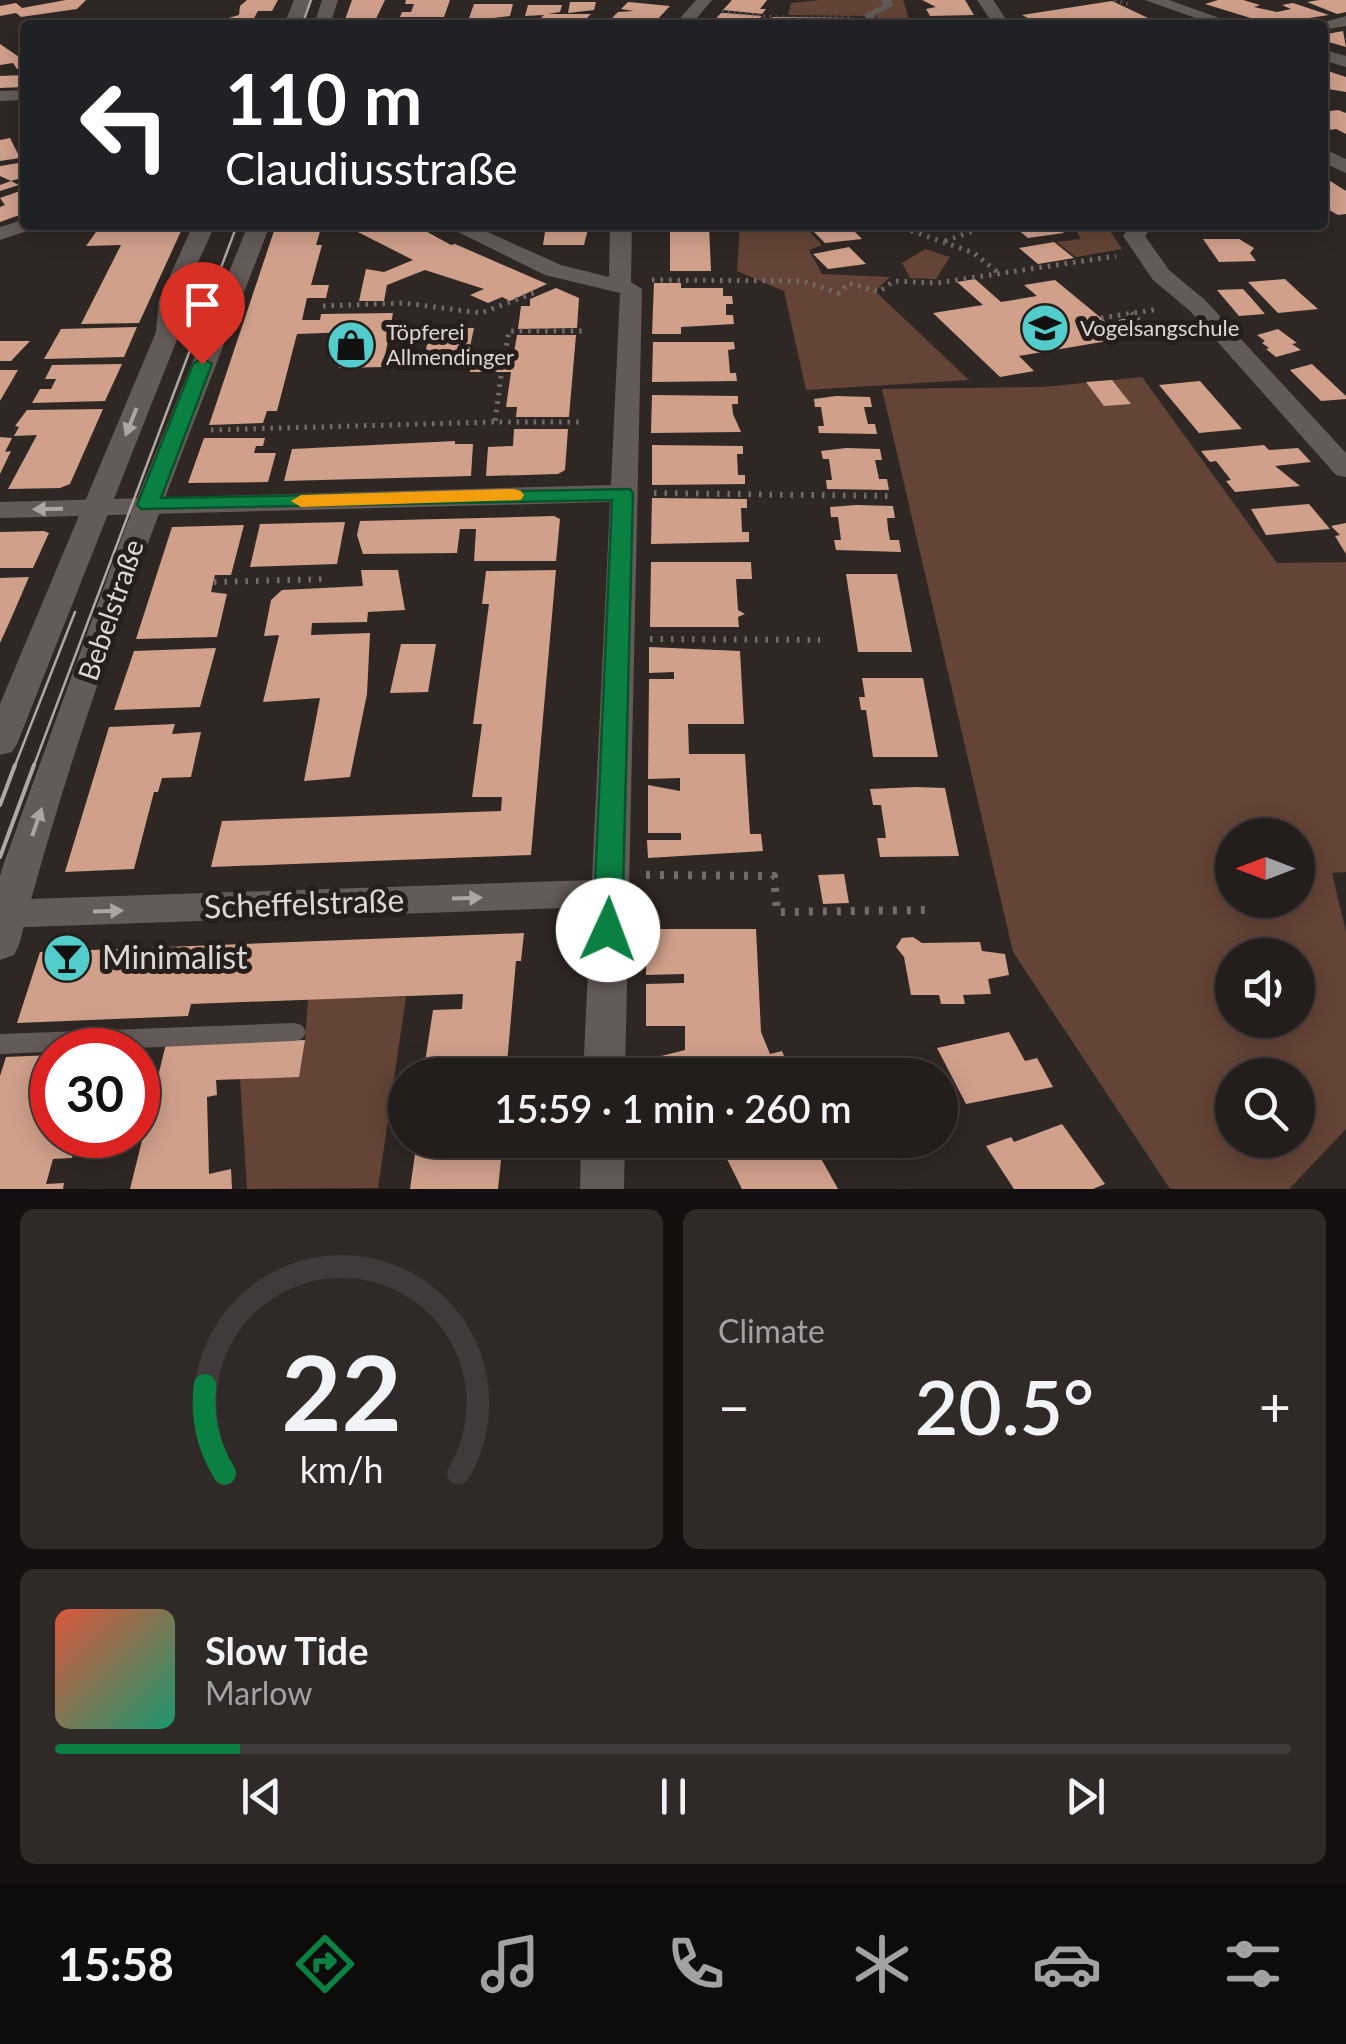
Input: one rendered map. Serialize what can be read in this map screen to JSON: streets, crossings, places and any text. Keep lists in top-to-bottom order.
{
  "streets": {
    "street": ["Bebelstraße", "Scheffelstraße"]
  },
  "crossings": [
    ["Bebelstraße", "Scheffelstraße"]
  ],
  "one_way": ["Scheffelstraße"],
  "places": {
    "school or university": ["Vogelsangschule"],
    "shop": ["Töpferei Allmendinger"],
    "bar": ["Minimalist"]
  },
  "north": "left",
  "page": {
    "turn": ["110 m", "Claudiusstraße"],
    "limit": "30",
    "trip": "15:59 · 1 min · 260 m",
    "tile": "Climate",
    "heat": ["−", "20.5°", "+"],
    "song": ["Slow Tide", "Marlow"],
    "tabs": "15:58",
    "gauge": ["22", "km/h"]
  }
}
